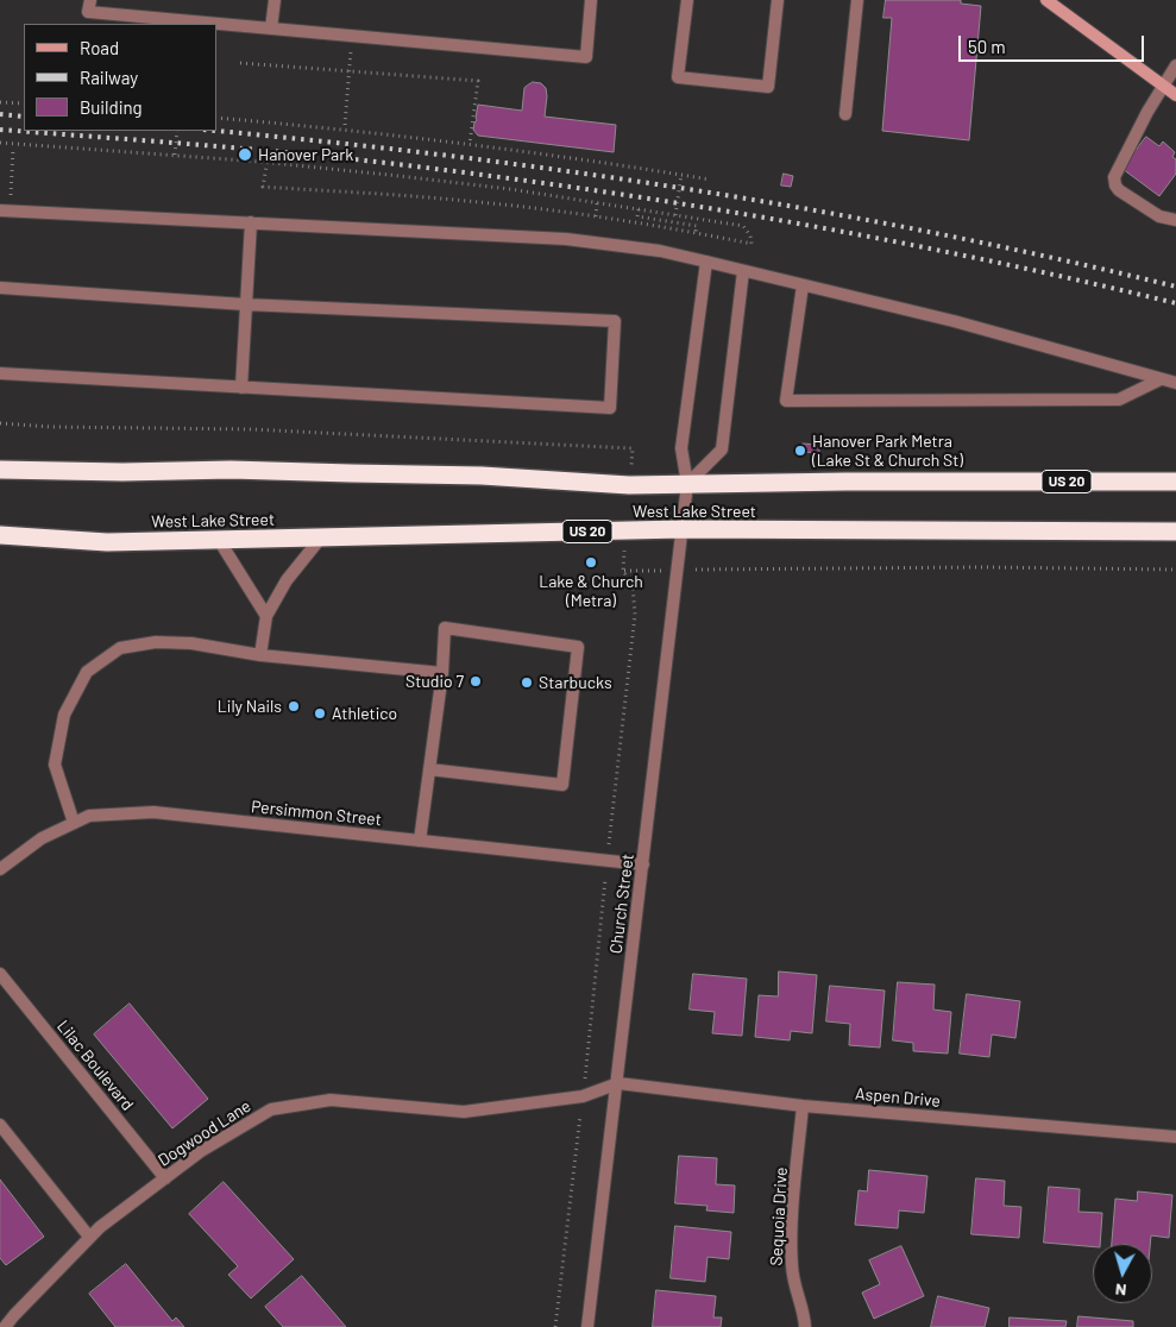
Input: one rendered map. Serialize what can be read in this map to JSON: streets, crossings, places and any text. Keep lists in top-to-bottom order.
{
  "streets": {
    "highway": ["US 20", "West Lake Street"],
    "street": [
      "Persimmon Street",
      "Church Street",
      "Lilac Boulevard",
      "Aspen Drive",
      "Dogwood Lane",
      "Sequoia Drive"
    ]
  },
  "crossings": [
    ["West Lake Street", "Church Street"],
    ["Persimmon Street", "Church Street"],
    ["Church Street", "Aspen Drive"],
    ["Church Street", "Dogwood Lane"],
    ["Lilac Boulevard", "Dogwood Lane"],
    ["Aspen Drive", "Dogwood Lane"],
    ["Aspen Drive", "Sequoia Drive"]
  ],
  "places": [
    "Hanover Park",
    "Hanover Park Metra (Lake St & Church St)",
    "Lake & Church (Metra)",
    "Studio 7",
    "Starbucks",
    "Lily Nails",
    "Athletico"
  ],
  "legend": ["Road", "Railway", "Building"],
  "scale_bar": "50 m",
  "north": "bottom"
}
